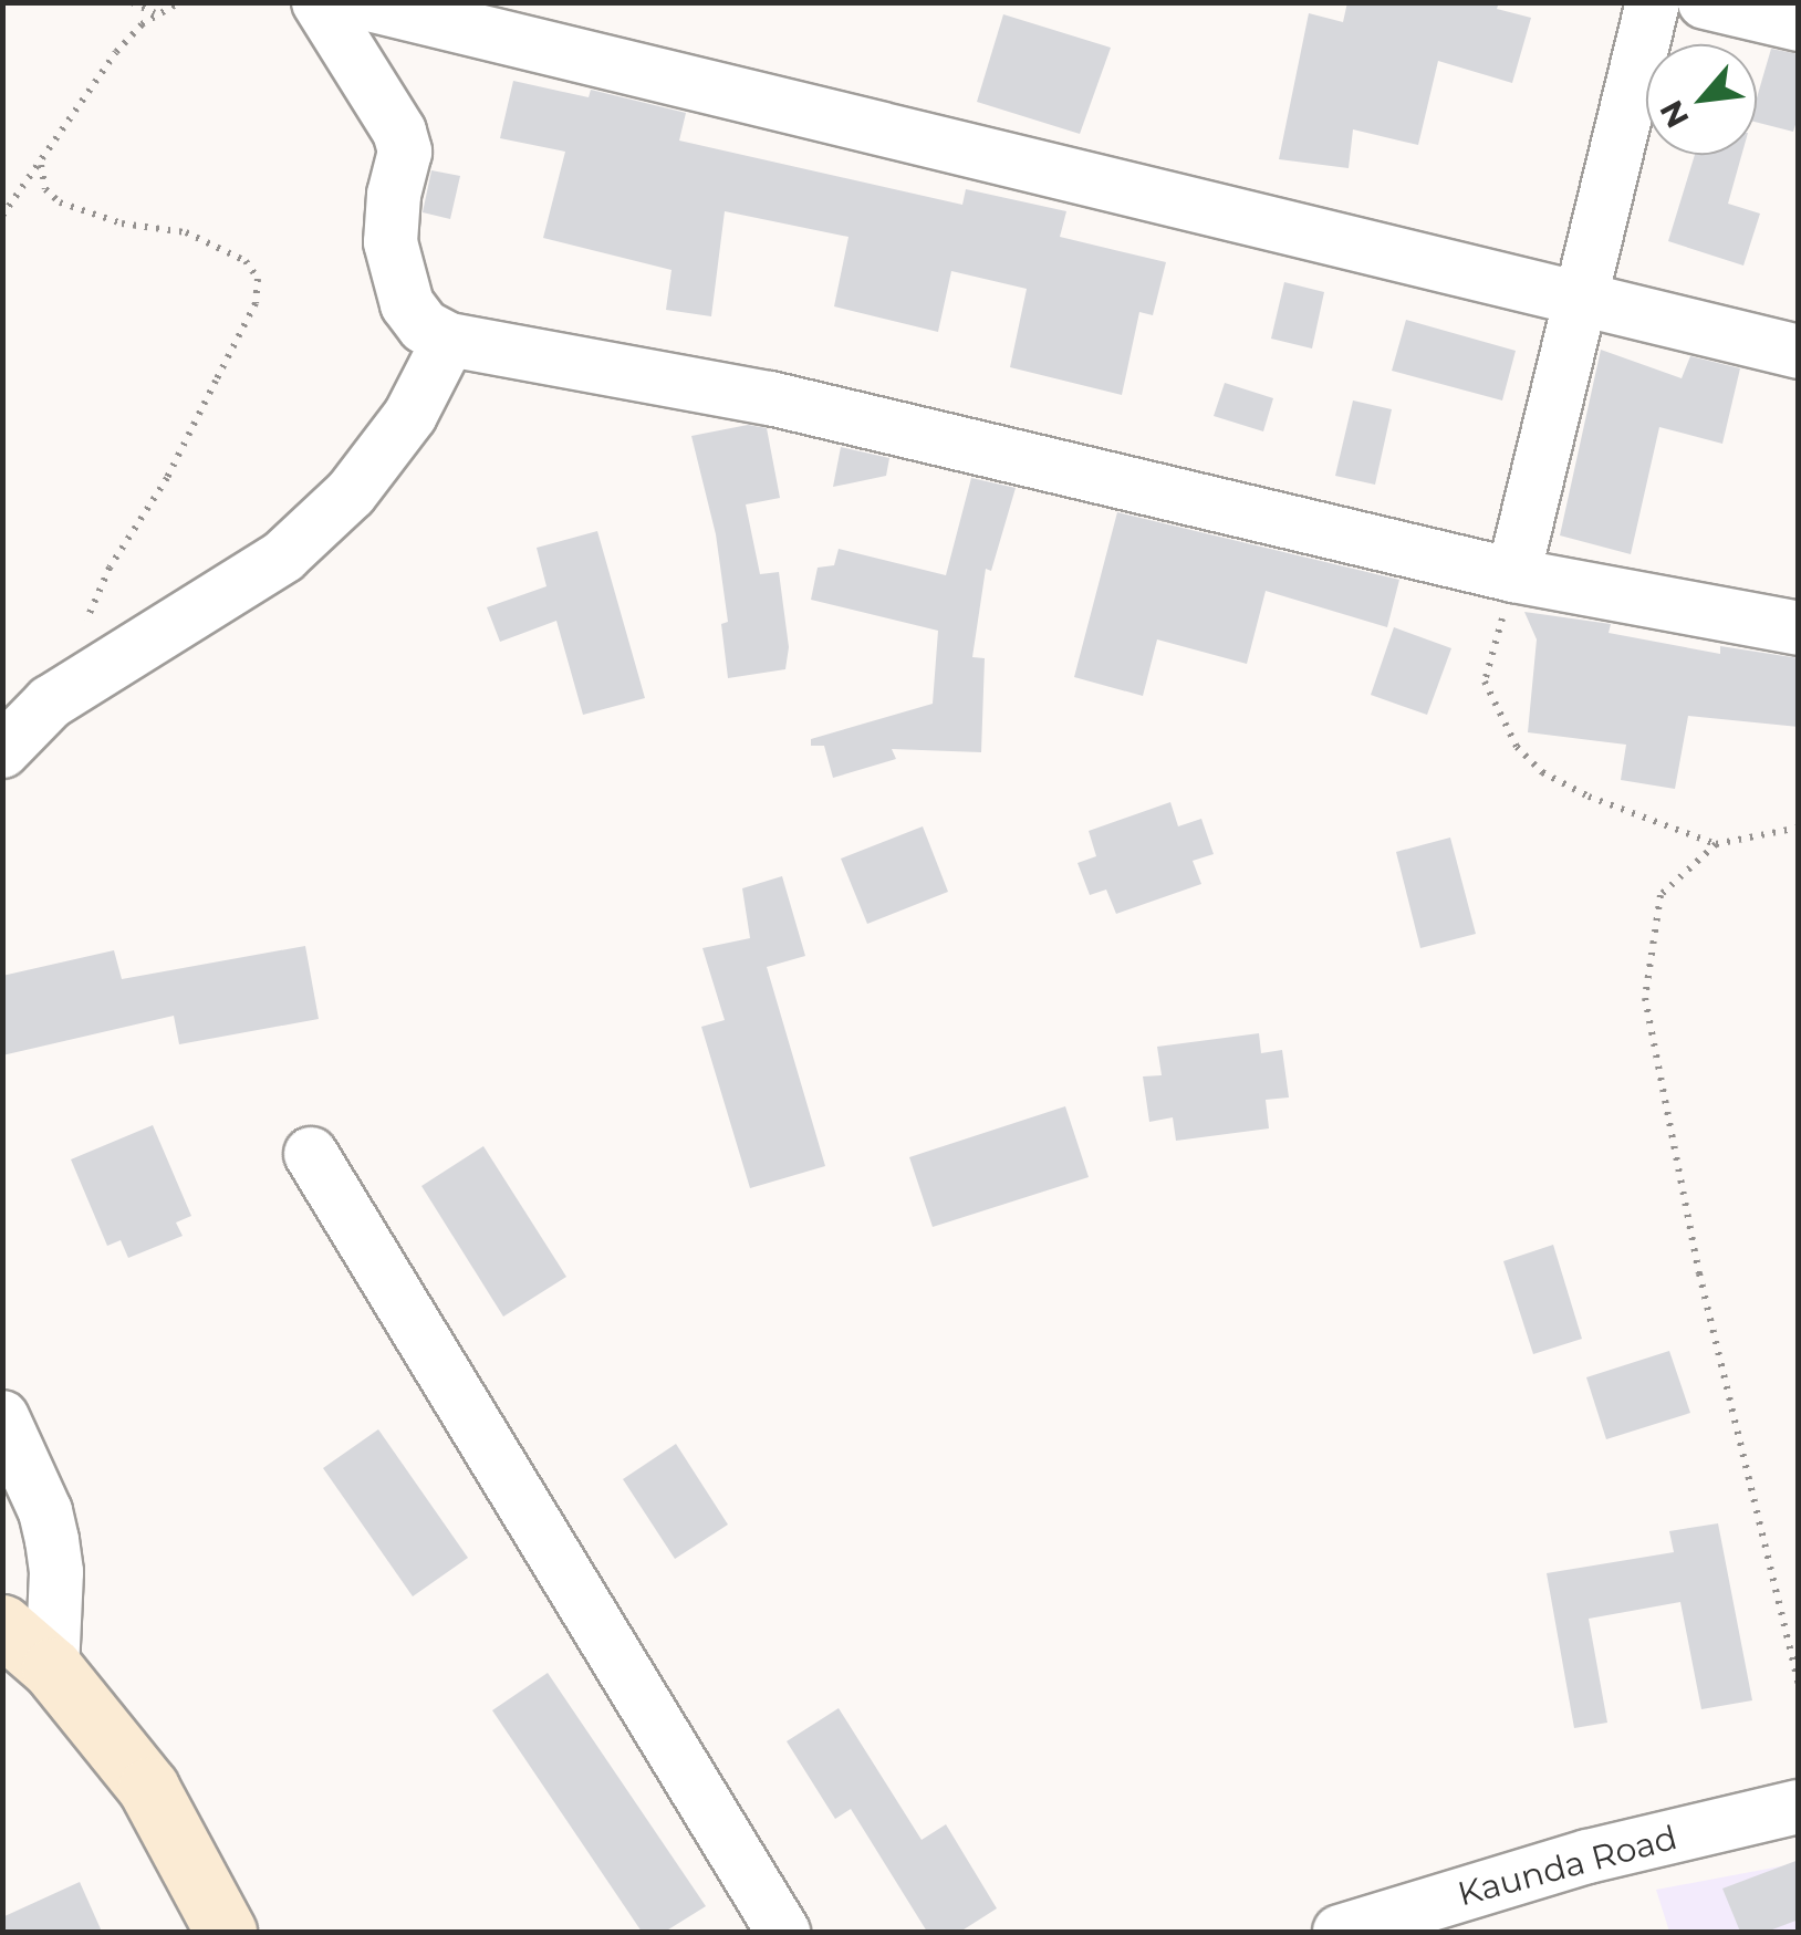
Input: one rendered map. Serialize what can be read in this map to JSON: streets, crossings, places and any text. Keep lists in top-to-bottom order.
{
  "streets": {
    "street": ["Kaunda Road"]
  },
  "north": "bottom left"
}
